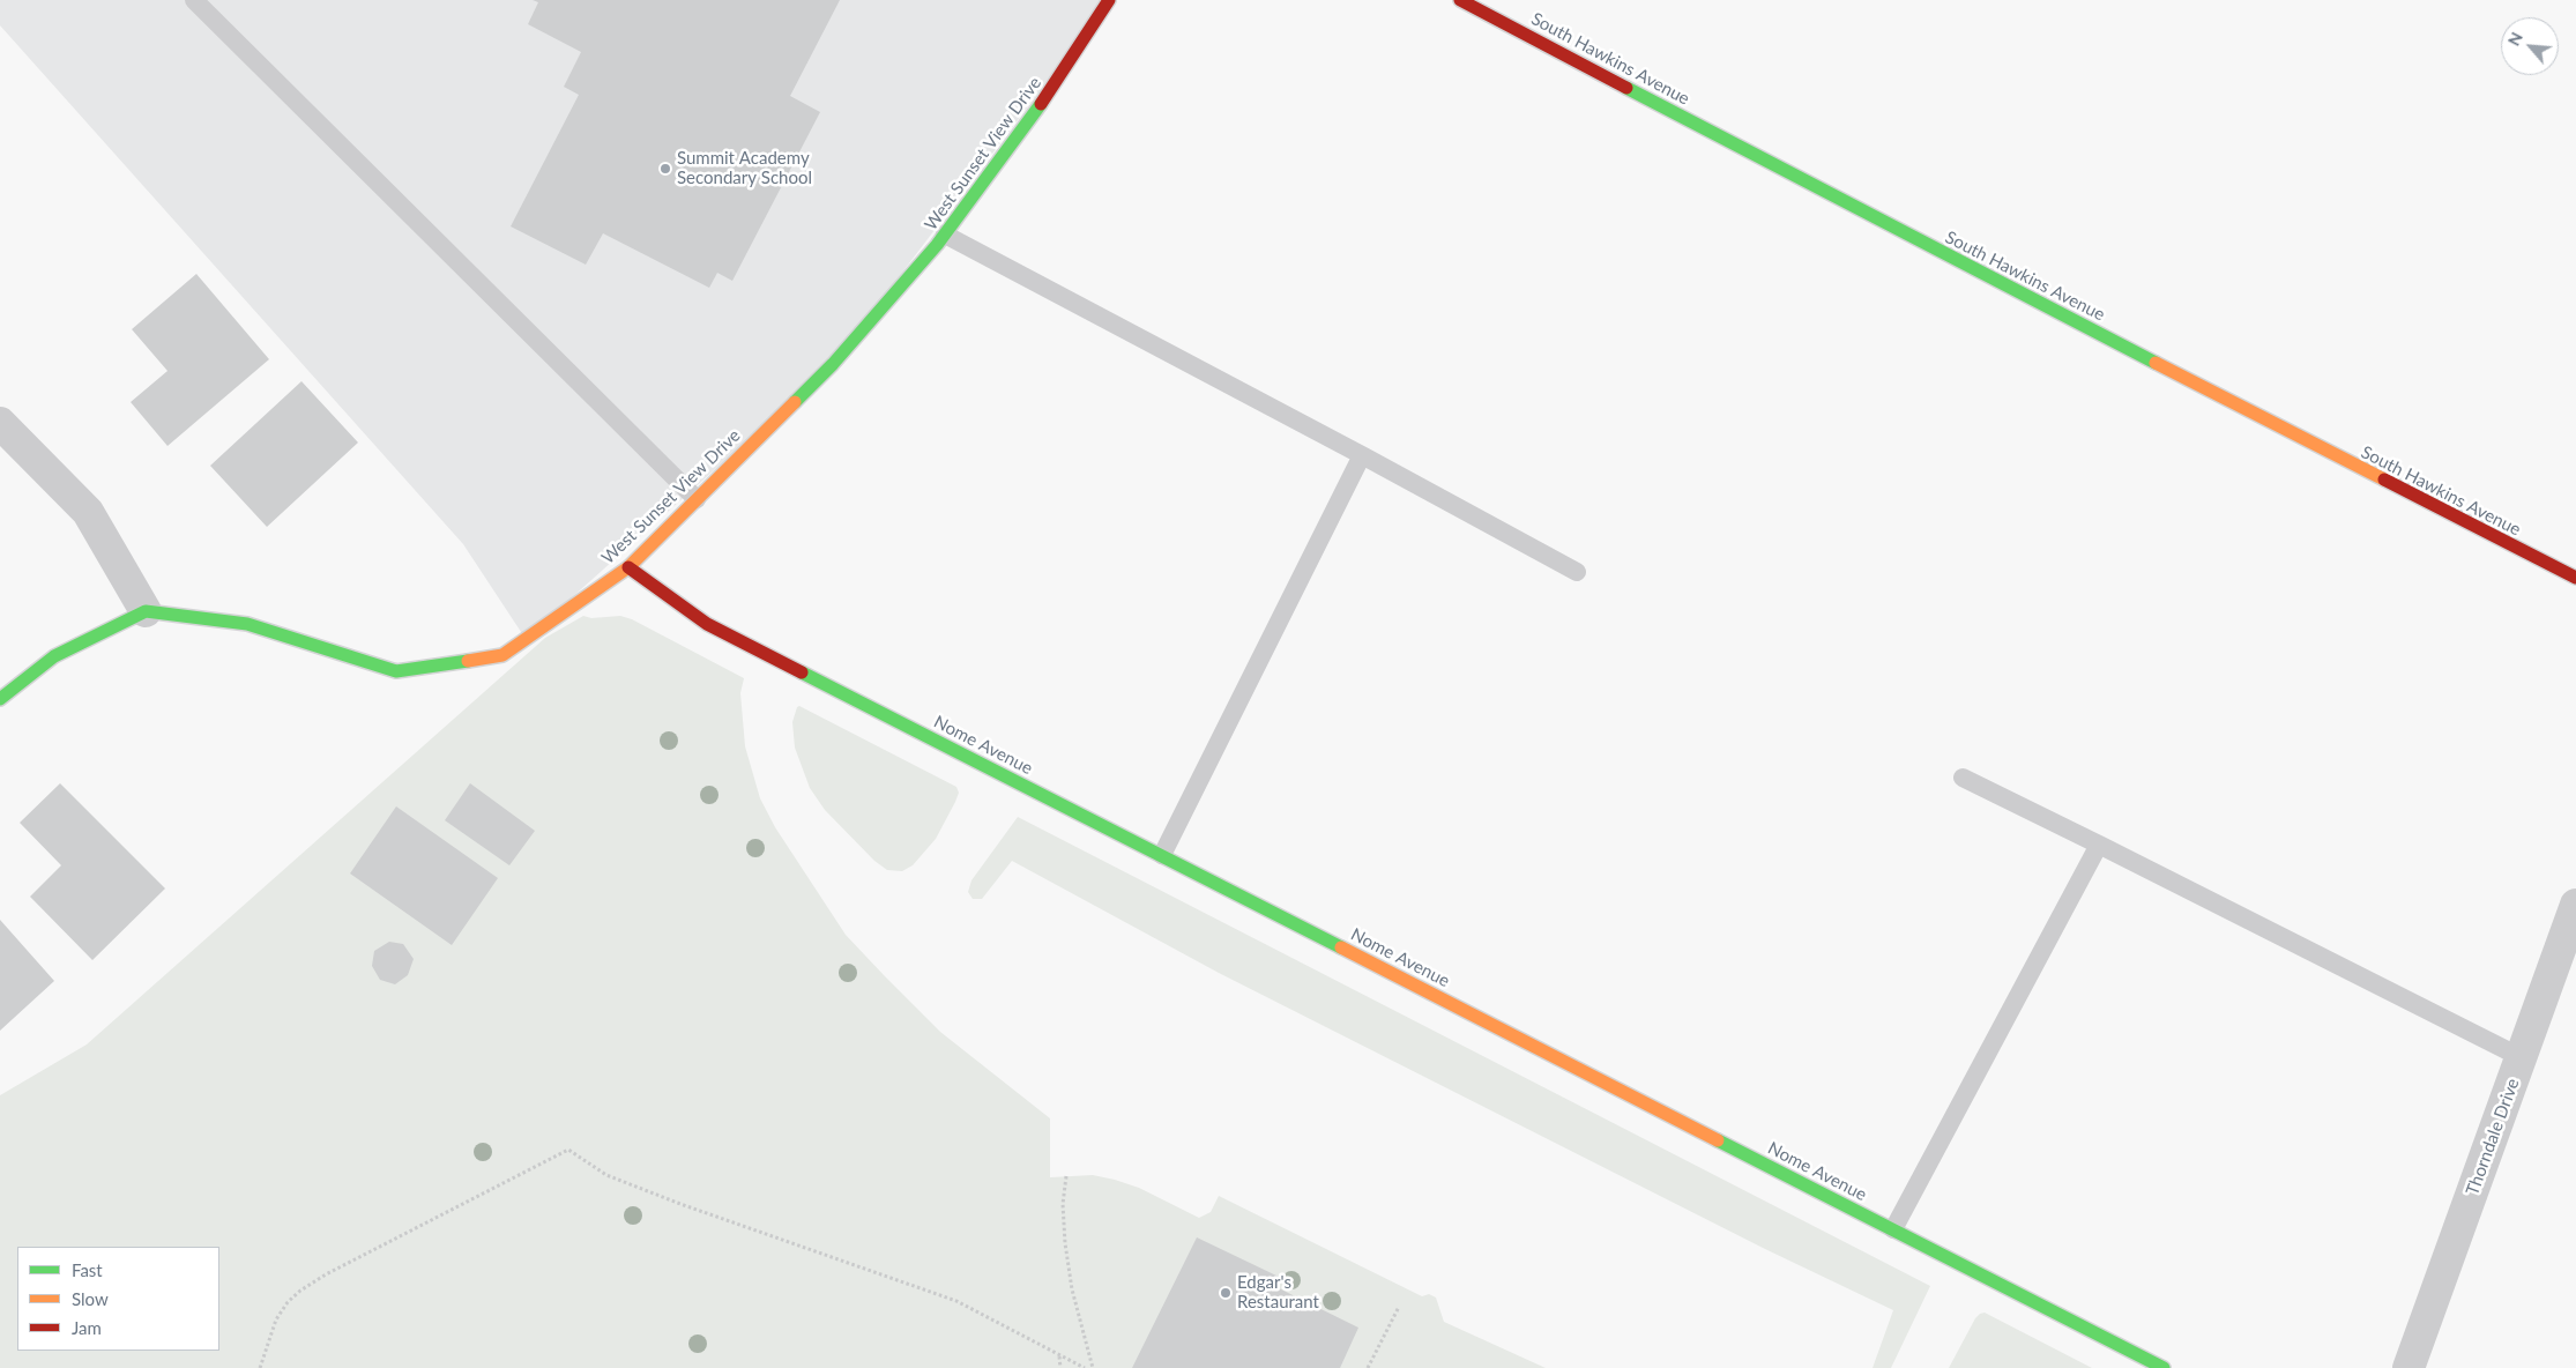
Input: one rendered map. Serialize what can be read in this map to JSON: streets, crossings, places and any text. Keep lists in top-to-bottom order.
{
  "streets": {
    "street": [
      "South Hawkins Avenue",
      "West Sunset View Drive",
      "Nome Avenue",
      "Thorndale Drive"
    ]
  },
  "crossings": [
    ["West Sunset View Drive", "Nome Avenue"]
  ],
  "places": ["Summit Academy Secondary School", "Edgar's Restaurant"],
  "legend": ["Fast", "Slow", "Jam"],
  "north": "top left"
}
